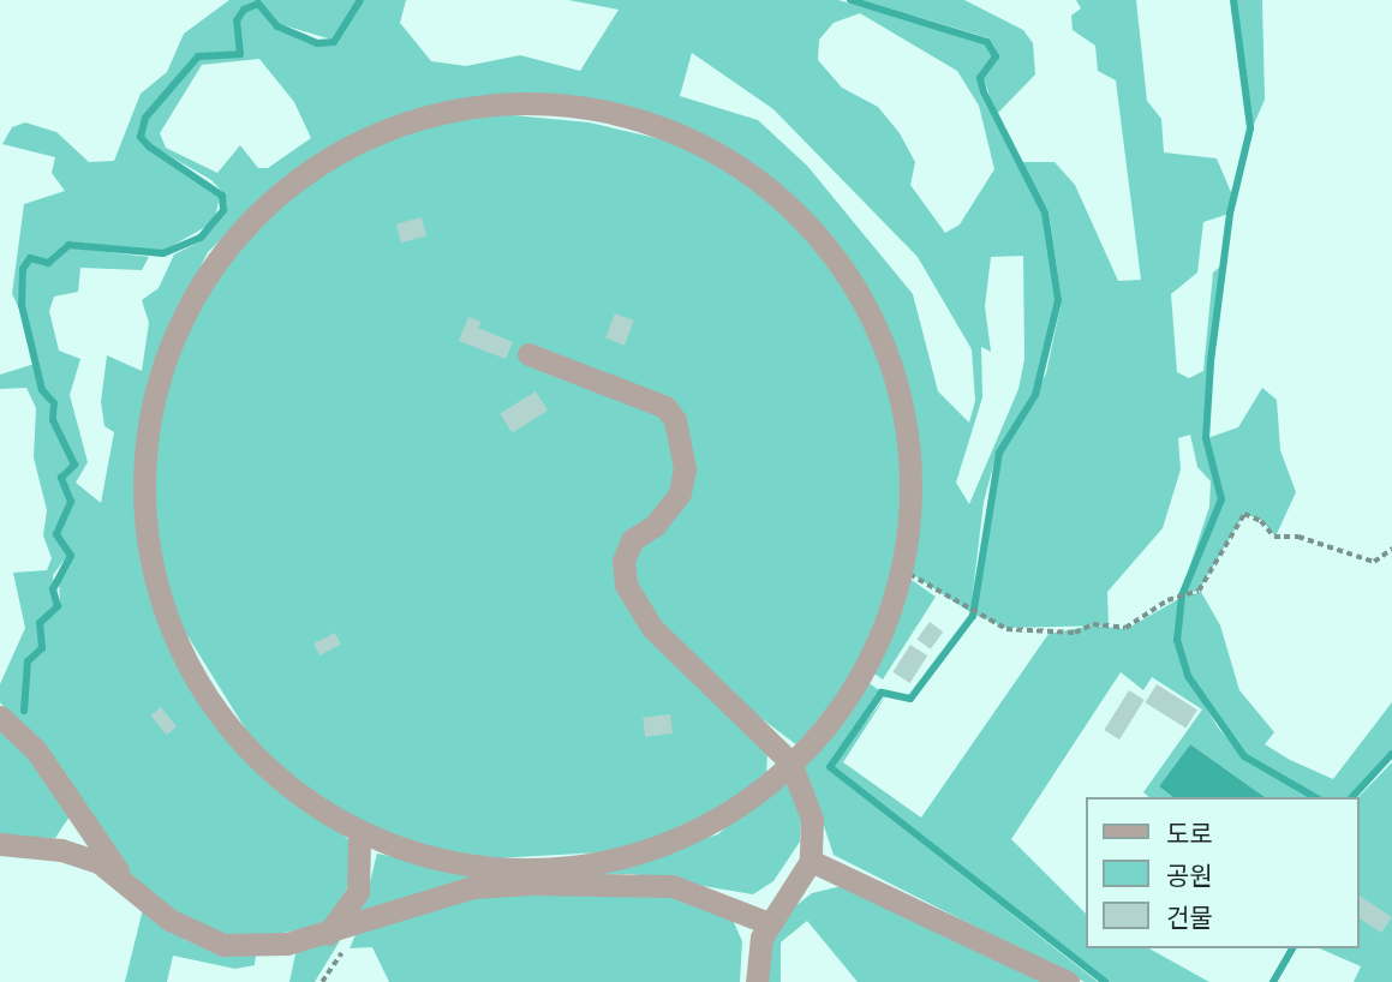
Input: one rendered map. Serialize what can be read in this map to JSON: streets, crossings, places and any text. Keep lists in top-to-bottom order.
{
  "legend": ["도로", "공원", "건물"]
}
